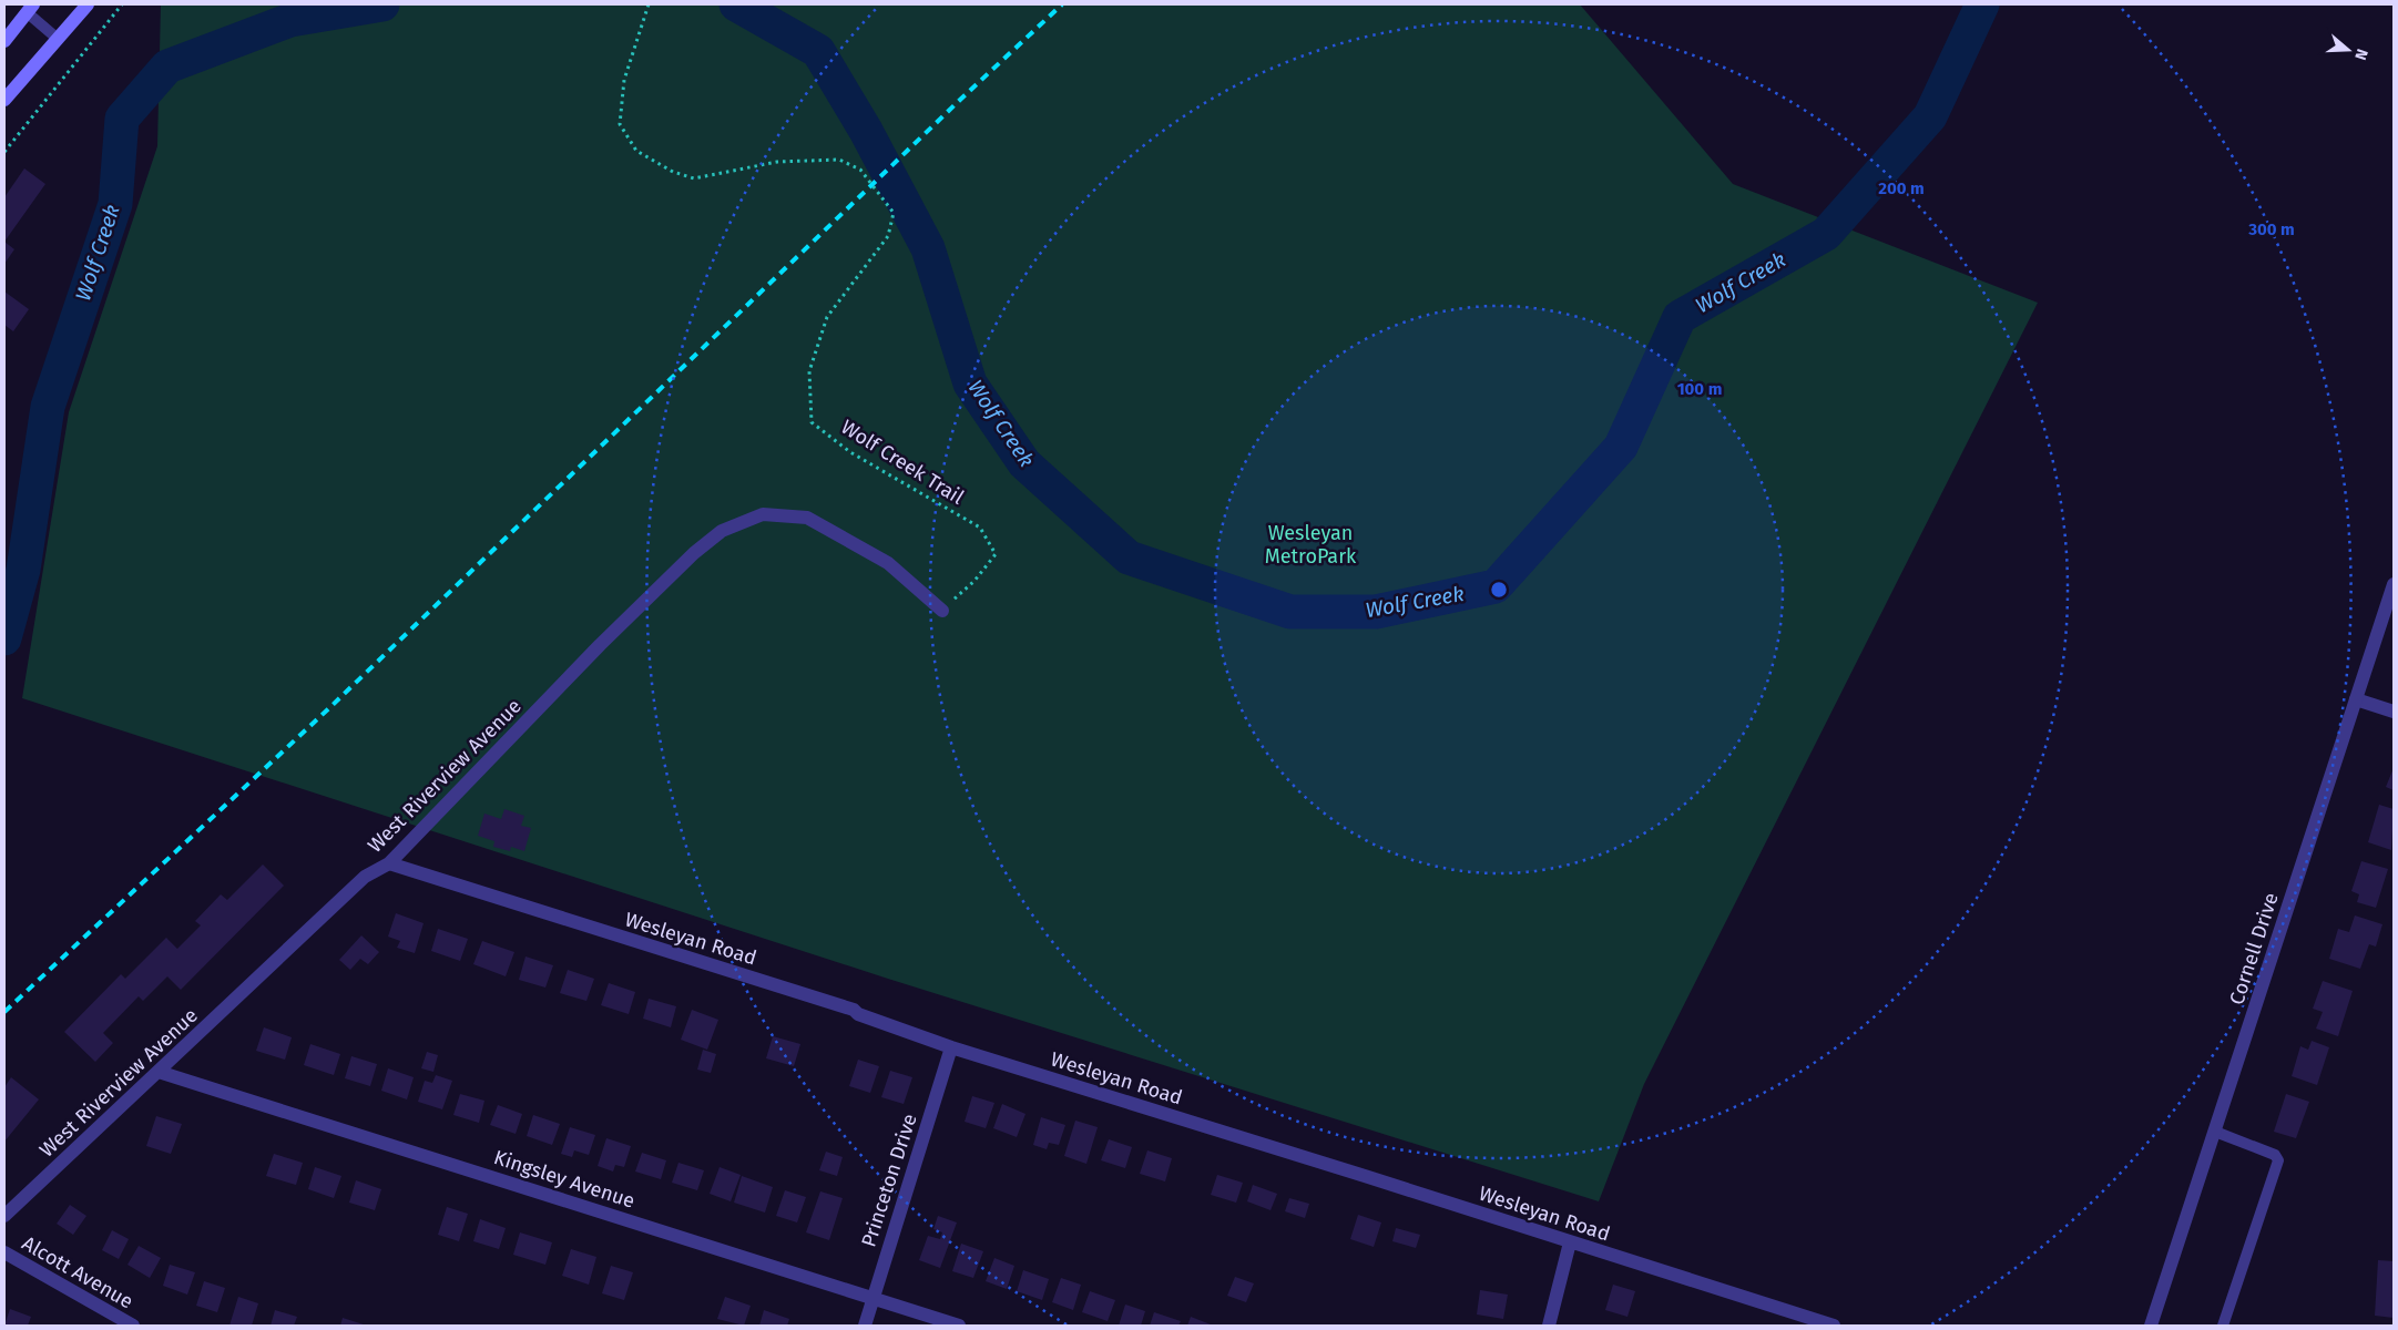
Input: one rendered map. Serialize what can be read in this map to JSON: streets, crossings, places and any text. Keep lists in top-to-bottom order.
{
  "streets": {
    "street": [
      "West Riverview Avenue",
      "Wesleyan Road",
      "Cornell Drive",
      "Kingsley Avenue",
      "Princeton Drive",
      "Alcott Avenue"
    ],
    "path": ["Wolf Creek Trail"]
  },
  "crossings": [
    ["Wolf Creek Trail", "West Riverview Avenue"],
    ["West Riverview Avenue", "Wesleyan Road"],
    ["West Riverview Avenue", "Kingsley Avenue"],
    ["Wesleyan Road", "Princeton Drive"],
    ["Kingsley Avenue", "Princeton Drive"]
  ],
  "water": ["Wolf Creek"],
  "parks": ["Wesleyan MetroPark"],
  "north": "right",
  "rings": ["200 m", "300 m", "100 m"]
}
